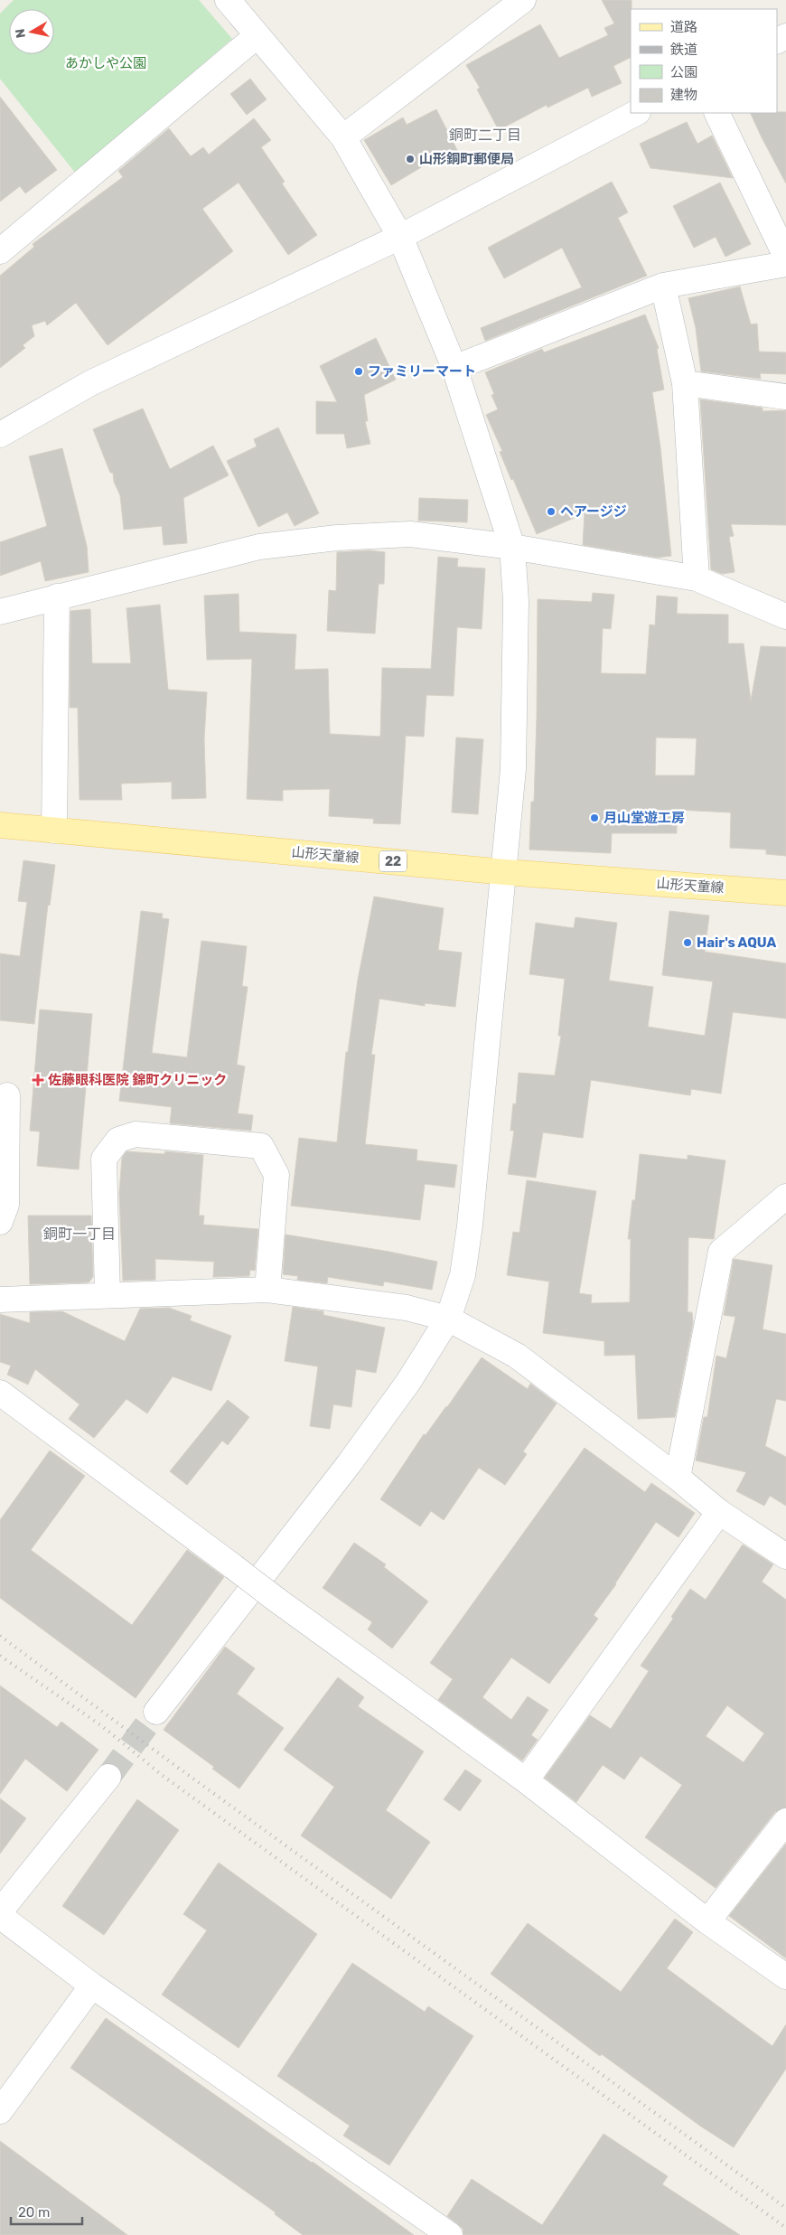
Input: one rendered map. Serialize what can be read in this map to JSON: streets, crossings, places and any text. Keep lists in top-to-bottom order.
{
  "streets": {
    "main road": ["山形天童線", "22"]
  },
  "districts": ["銅町二丁目", "銅町一丁目"],
  "parks": ["あかしや公園"],
  "places": {
    "other": [
      "山形銅町郵便局",
      "ファミリーマート",
      "ヘアージジ",
      "月山堂遊工房",
      "Hair's AQUA"
    ],
    "health": ["佐藤眼科医院 錦町クリニック"]
  },
  "legend": [
    "道路",
    "鉄道",
    "公園",
    "建物"
  ],
  "scale_bar": "20 m",
  "north": "left"
}
